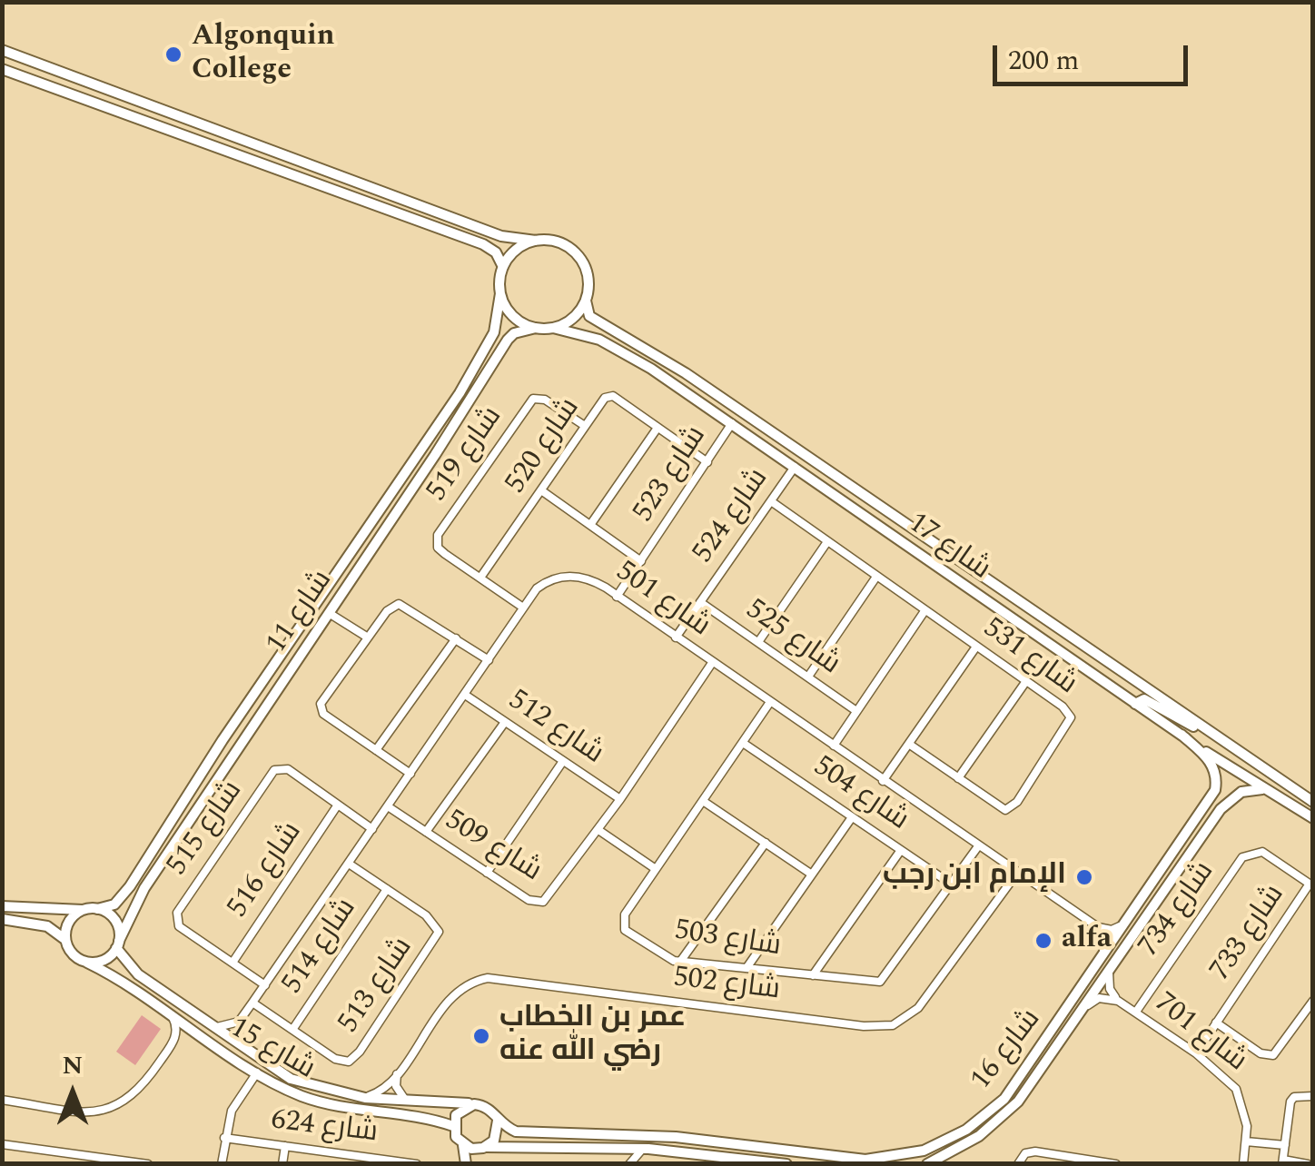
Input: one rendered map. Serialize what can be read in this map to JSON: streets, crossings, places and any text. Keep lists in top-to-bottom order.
{
  "streets": {
    "street": [
      "شارع 520",
      "شارع 519",
      "شارع 523",
      "شارع 524",
      "شارع 17",
      "شارع 501",
      "شارع 11",
      "شارع 525",
      "شارع 531",
      "شارع 512",
      "شارع 504",
      "شارع 515",
      "شارع 509",
      "شارع 516",
      "شارع 734",
      "شارع 733",
      "شارع 503",
      "شارع 514",
      "شارع 502",
      "شارع 513",
      "شارع 701",
      "شارع 15",
      "شارع 16",
      "شارع 624"
    ]
  },
  "crossings": [
    ["شارع 520", "شارع 519"],
    ["شارع 520", "شارع 523"],
    ["شارع 519", "شارع 501"],
    ["شارع 523", "شارع 17"],
    ["شارع 523", "شارع 501"],
    ["شارع 524", "شارع 17"],
    ["شارع 524", "شارع 501"],
    ["شارع 524", "شارع 525"],
    ["شارع 524", "شارع 531"],
    ["شارع 17", "شارع 11"],
    ["شارع 17", "شارع 16"],
    ["شارع 501", "شارع 512"],
    ["شارع 501", "شارع 515"],
    ["شارع 501", "شارع 509"],
    ["شارع 501", "شارع 503"],
    ["شارع 501", "شارع 502"],
    ["شارع 501", "شارع 513"],
    ["شارع 11", "شارع 15"],
    ["شارع 512", "شارع 509"],
    ["شارع 504", "شارع 503"],
    ["شارع 515", "شارع 516"],
    ["شارع 734", "شارع 733"],
    ["شارع 734", "شارع 701"],
    ["شارع 733", "شارع 701"],
    ["شارع 514", "شارع 513"],
    ["شارع 502", "شارع 15"],
    ["شارع 701", "شارع 16"],
    ["شارع 15", "شارع 16"],
    ["شارع 15", "شارع 624"]
  ],
  "places": [
    "Algonquin College",
    "الإمام ابن رجب",
    "alfa",
    "عمر بن الخطاب رضي الله عنه"
  ],
  "scale_bar": "200 m",
  "north": "top"
}
